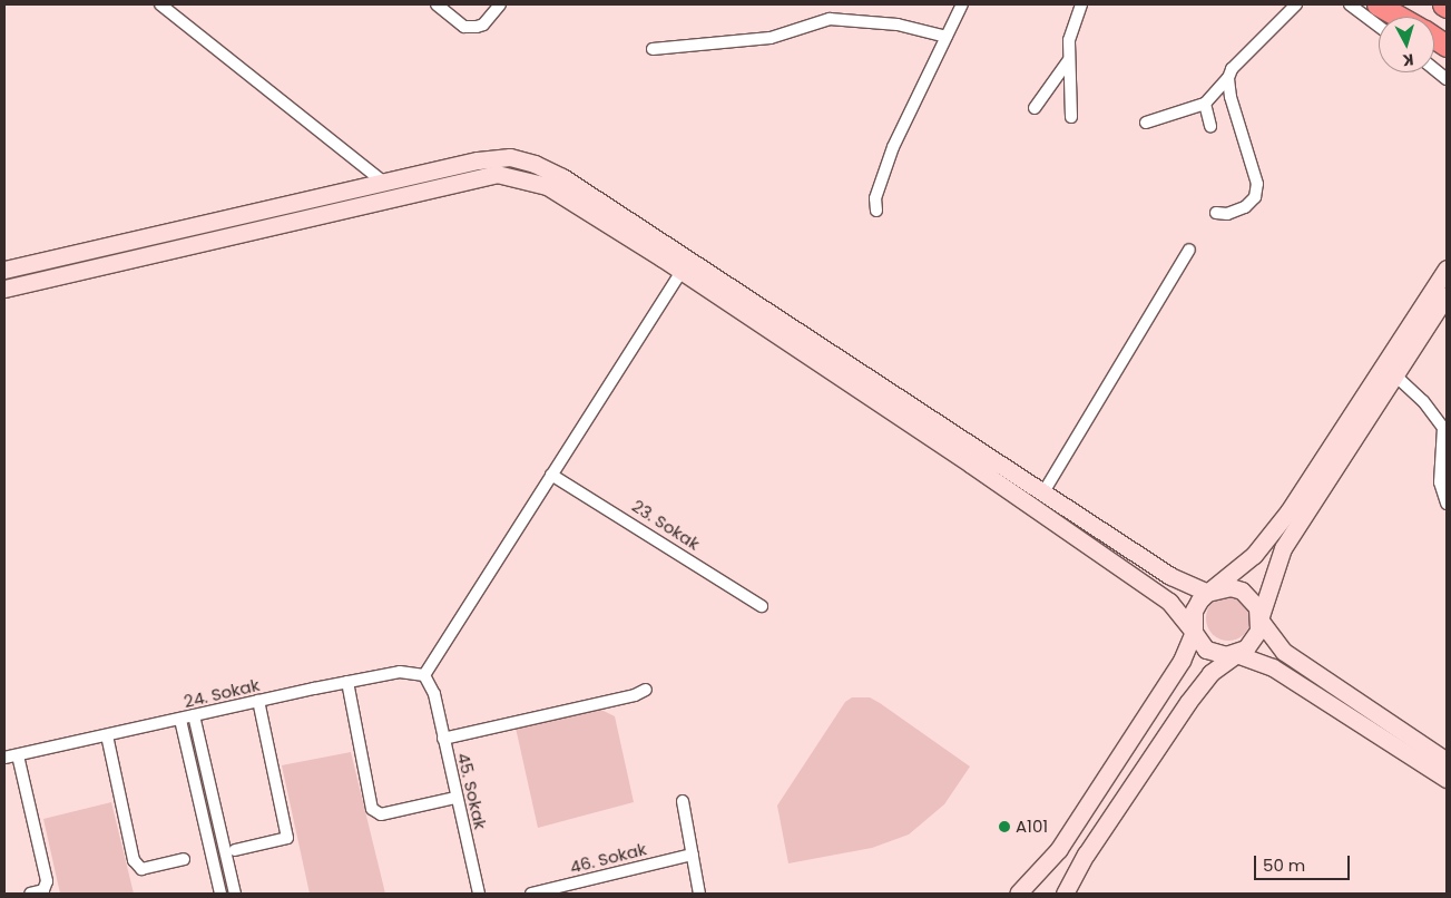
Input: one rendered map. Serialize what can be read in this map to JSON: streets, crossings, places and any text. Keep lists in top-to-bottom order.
{
  "streets": {
    "street": [
      "23. Sokak",
      "24. Sokak",
      "45. Sokak",
      "46. Sokak"
    ]
  },
  "crossings": [
    ["24. Sokak", "45. Sokak"]
  ],
  "places": ["A101"],
  "scale_bar": "50 m",
  "north": "bottom"
}
